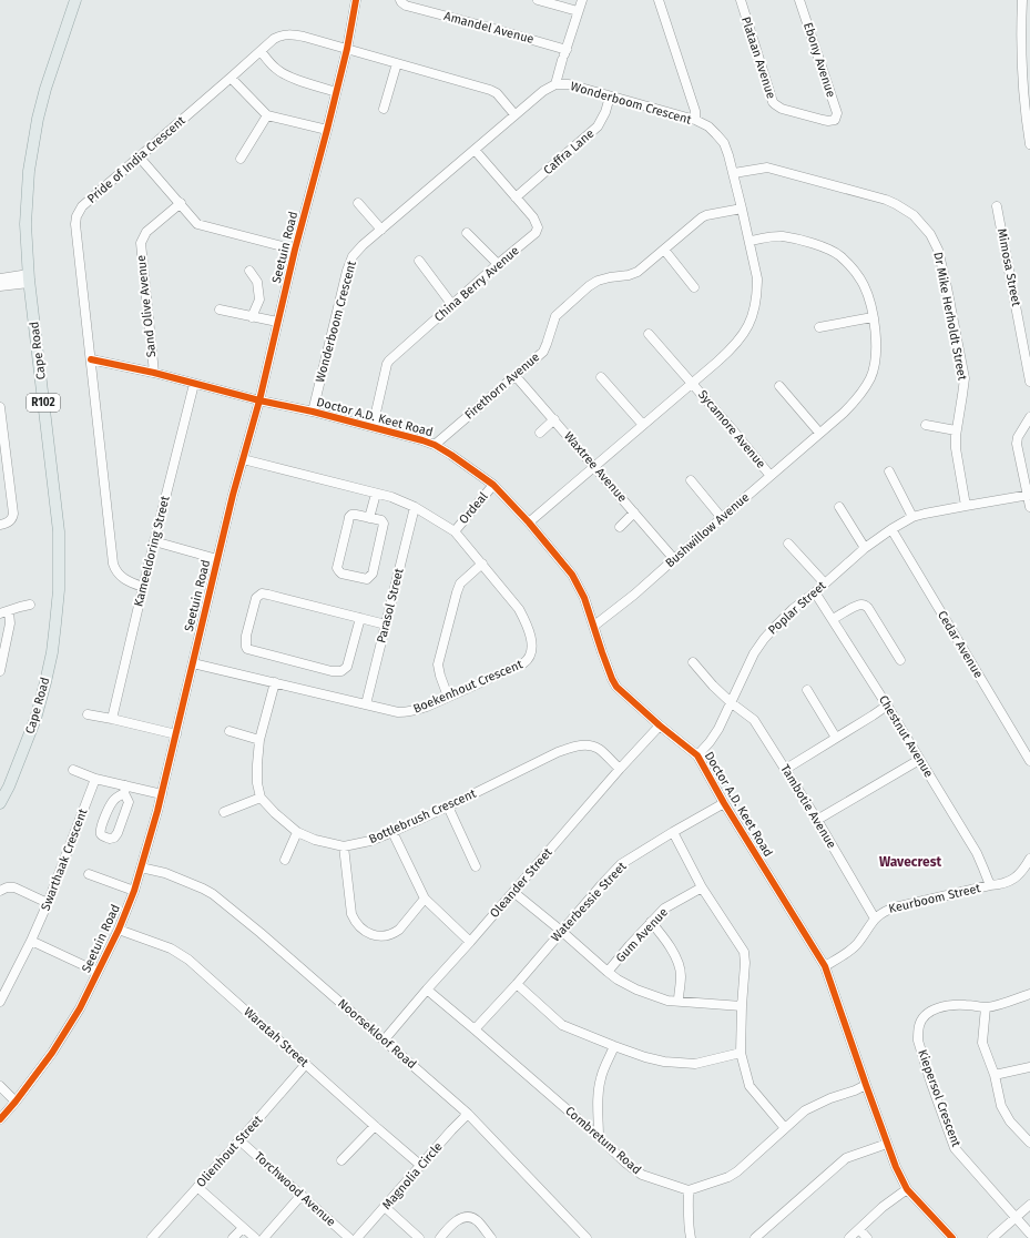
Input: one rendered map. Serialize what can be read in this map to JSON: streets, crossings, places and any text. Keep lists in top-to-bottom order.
{
  "streets": {
    "main road": ["Cape Road", "R102"],
    "street": [
      "Amandel Avenue",
      "Plataan Avenue",
      "Ebony Avenue",
      "Wonderboom Crescent",
      "Caffra Lane",
      "Pride of India Crescent",
      "Seetuin Road",
      "Mimosa Street",
      "China Berry Avenue",
      "Sand Olive Avenue",
      "Dr Mike Herholdt Street",
      "Firethorn Avenue",
      "Doctor A.D. Keet Road",
      "Sycamore Avenue",
      "Waxtree Avenue",
      "Ordeal",
      "Bushwillow Avenue",
      "Kameeldoring Street",
      "Parasol Street",
      "Poplar Street",
      "Cedar Avenue",
      "Boekenhout Crescent",
      "Chestnut Avenue",
      "Tambotie Avenue",
      "Bottlebrush Crescent",
      "Swarthaak Crescent",
      "Oleander Street",
      "Keurboom Street",
      "Waterbessie Street",
      "Gum Avenue",
      "Noorsekloof Road",
      "Waratah Street",
      "Kiepersol Crescent",
      "Combretum Road",
      "Olienhout Street",
      "Magnolia Circle",
      "Torchwood Avenue"
    ]
  },
  "crossings": [
    ["Plataan Avenue", "Ebony Avenue"],
    ["Wonderboom Crescent", "Caffra Lane"],
    ["Wonderboom Crescent", "Pride of India Crescent"],
    ["Wonderboom Crescent", "China Berry Avenue"],
    ["Wonderboom Crescent", "Dr Mike Herholdt Street"],
    ["Wonderboom Crescent", "Firethorn Avenue"],
    ["Wonderboom Crescent", "Doctor A.D. Keet Road"],
    ["Wonderboom Crescent", "Sycamore Avenue"],
    ["Wonderboom Crescent", "Waxtree Avenue"],
    ["Wonderboom Crescent", "Bushwillow Avenue"],
    ["Caffra Lane", "China Berry Avenue"],
    ["Pride of India Crescent", "Seetuin Road"],
    ["Pride of India Crescent", "Doctor A.D. Keet Road"],
    ["Pride of India Crescent", "Kameeldoring Street"],
    ["Seetuin Road", "Doctor A.D. Keet Road"],
    ["Seetuin Road", "Boekenhout Crescent"],
    ["Seetuin Road", "Noorsekloof Road"],
    ["Seetuin Road", "Waratah Street"],
    ["China Berry Avenue", "Doctor A.D. Keet Road"],
    ["Sand Olive Avenue", "Doctor A.D. Keet Road"],
    ["Dr Mike Herholdt Street", "Poplar Street"],
    ["Firethorn Avenue", "Doctor A.D. Keet Road"],
    ["Firethorn Avenue", "Waxtree Avenue"],
    ["Doctor A.D. Keet Road", "Ordeal"],
    ["Doctor A.D. Keet Road", "Bushwillow Avenue"],
    ["Doctor A.D. Keet Road", "Kameeldoring Street"],
    ["Doctor A.D. Keet Road", "Poplar Street"],
    ["Doctor A.D. Keet Road", "Oleander Street"],
    ["Doctor A.D. Keet Road", "Keurboom Street"],
    ["Doctor A.D. Keet Road", "Waterbessie Street"],
    ["Sycamore Avenue", "Bushwillow Avenue"],
    ["Waxtree Avenue", "Bushwillow Avenue"],
    ["Ordeal", "Boekenhout Crescent"],
    ["Parasol Street", "Boekenhout Crescent"],
    ["Poplar Street", "Cedar Avenue"],
    ["Poplar Street", "Chestnut Avenue"],
    ["Poplar Street", "Tambotie Avenue"],
    ["Chestnut Avenue", "Keurboom Street"],
    ["Tambotie Avenue", "Keurboom Street"],
    ["Bottlebrush Crescent", "Oleander Street"],
    ["Oleander Street", "Noorsekloof Road"],
    ["Oleander Street", "Combretum Road"],
    ["Waterbessie Street", "Combretum Road"],
    ["Noorsekloof Road", "Magnolia Circle"],
    ["Waratah Street", "Olienhout Street"],
    ["Waratah Street", "Magnolia Circle"],
    ["Olienhout Street", "Torchwood Avenue"]
  ],
  "districts": ["Wavecrest"]
}
